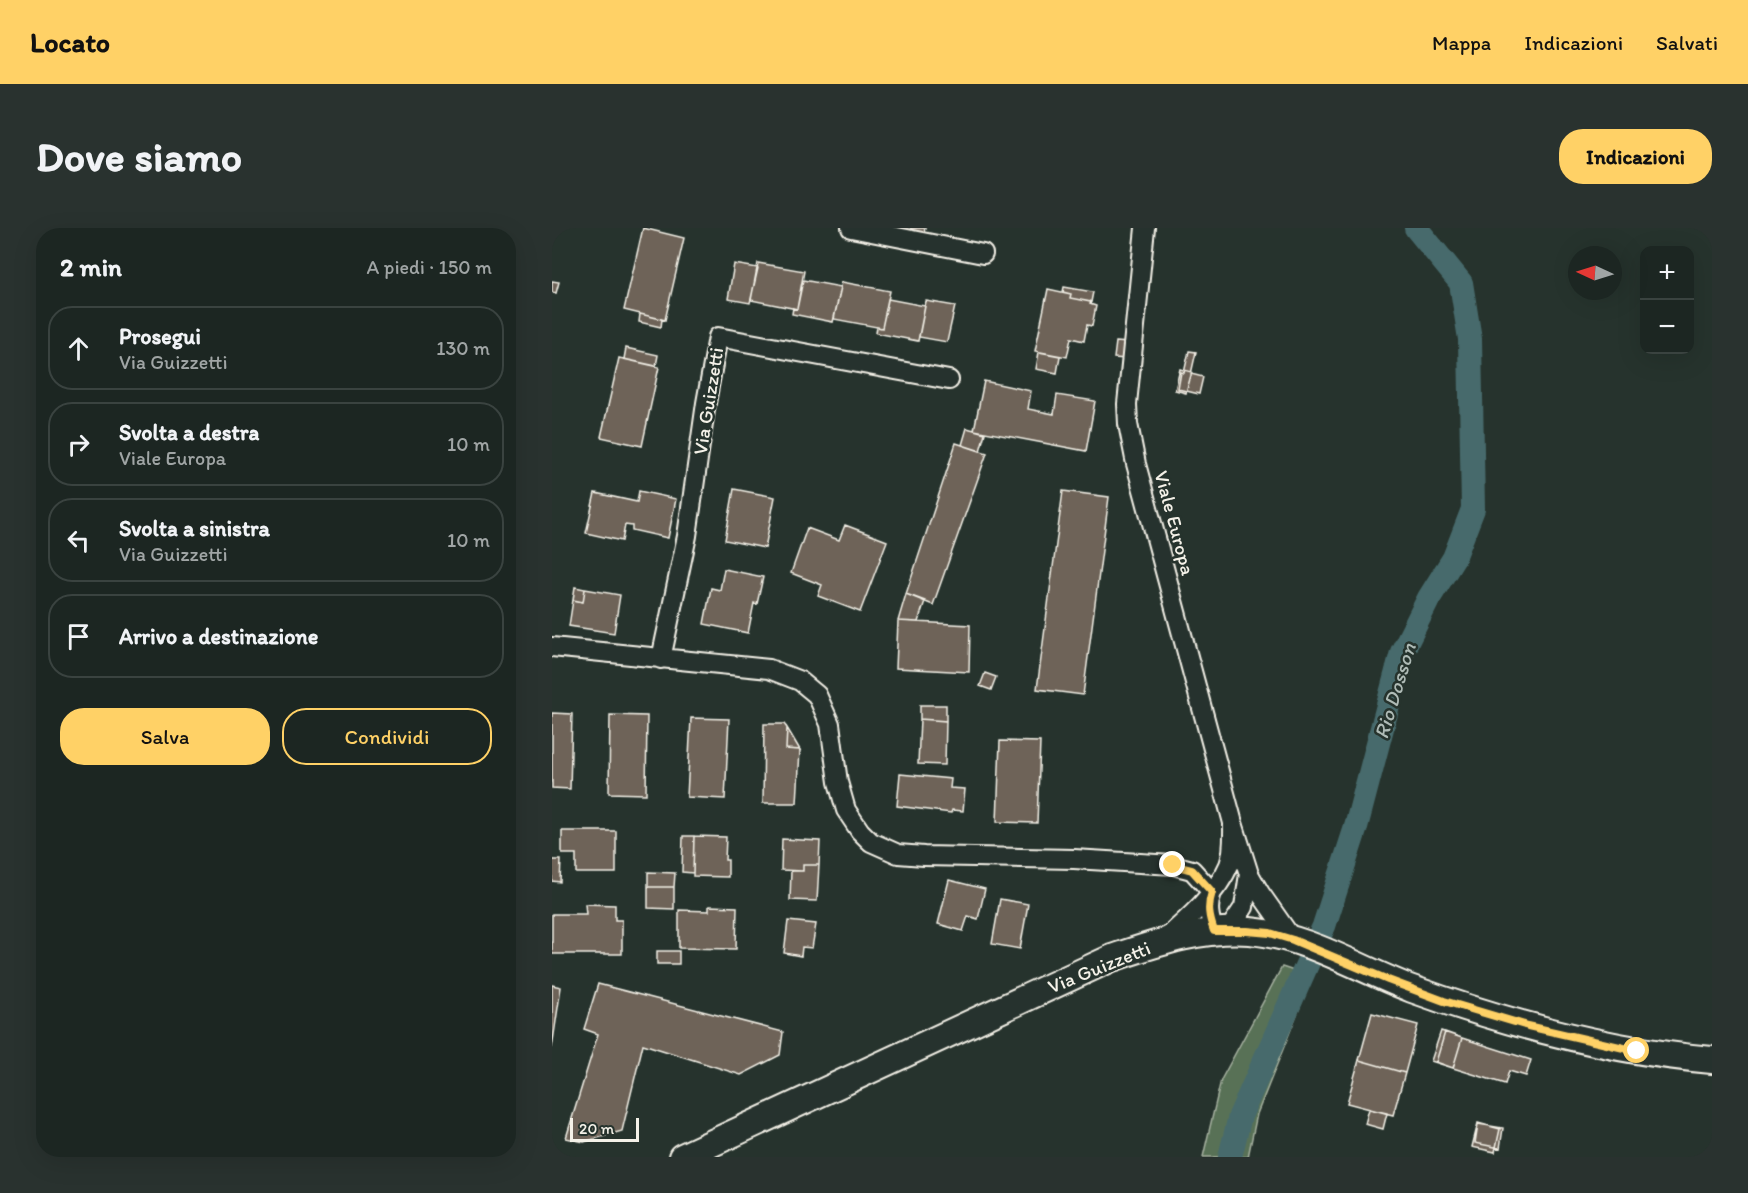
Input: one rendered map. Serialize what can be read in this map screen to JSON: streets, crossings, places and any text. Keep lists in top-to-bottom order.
{
  "streets": {
    "street": ["Via Guizzetti", "Viale Europa"]
  },
  "crossings": [
    ["Via Guizzetti", "Viale Europa"]
  ],
  "water": ["Rio Dosson"],
  "scale_bar": "20 m",
  "north": "left",
  "page": {
    "header": "Locato",
    "nav": ["Mappa", "Indicazioni", "Salvati"],
    "buttons": [
      "Indicazioni",
      ["Salva", "Condividi"]
    ],
    "title": "Dove siamo",
    "heading": ["2 min", "A piedi · 150 m"],
    "map_buttons": ["+", "−"],
    "list": [
      ["Prosegui", "Via Guizzetti", "130 m"],
      ["Svolta a destra", "Viale Europa", "10 m"],
      ["Svolta a sinistra", "Via Guizzetti", "10 m"],
      "Arrivo a destinazione"
    ],
    "scale": "20 m"
  }
}
